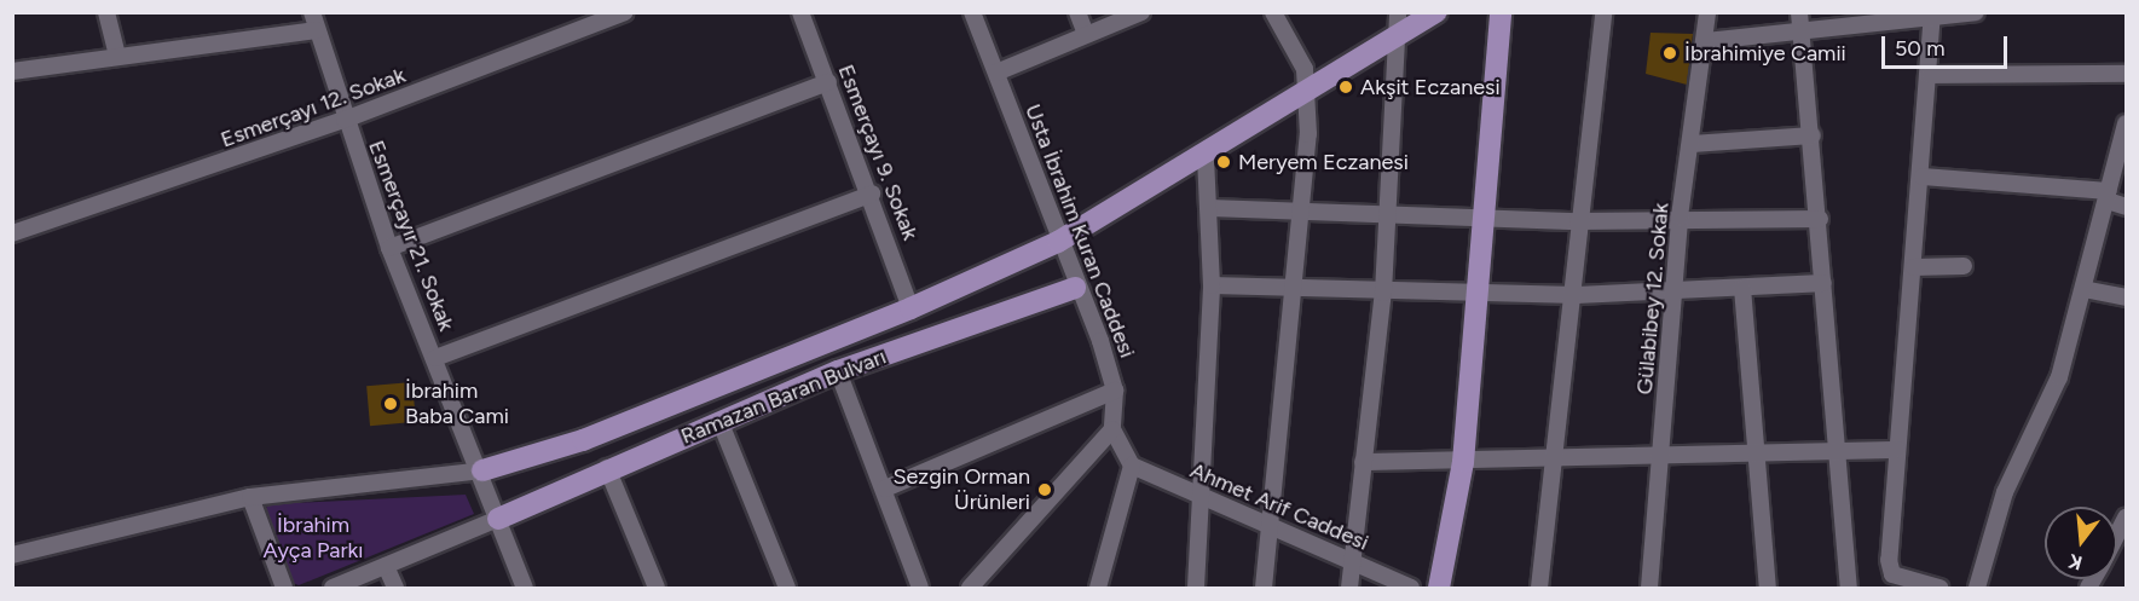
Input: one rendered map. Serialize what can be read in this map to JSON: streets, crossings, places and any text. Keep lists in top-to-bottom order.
{
  "streets": {
    "main road": ["Ramazan Baran Bulvarı"],
    "street": [
      "Esmerçayı 12. Sokak",
      "Esmerçayı 9. Sokak",
      "Usta İbrahim Kuran Caddesi",
      "Esmerçayır 21. Sokak",
      "Gülabibey 12. Sokak",
      "Ahmet Arif Caddesi"
    ]
  },
  "crossings": [
    ["Esmerçayı 12. Sokak", "Esmerçayır 21. Sokak"],
    ["Esmerçayı 9. Sokak", "Ramazan Baran Bulvarı"],
    ["Usta İbrahim Kuran Caddesi", "Ramazan Baran Bulvarı"],
    ["Esmerçayır 21. Sokak", "Ramazan Baran Bulvarı"]
  ],
  "parks": ["İbrahim Ayça Parkı"],
  "places": [
    "İbrahimiye Camii",
    "Akşit Eczanesi",
    "Meryem Eczanesi",
    "İbrahim Baba Cami",
    "Sezgin Orman Ürünleri"
  ],
  "scale_bar": "50 m",
  "north": "bottom"
}
